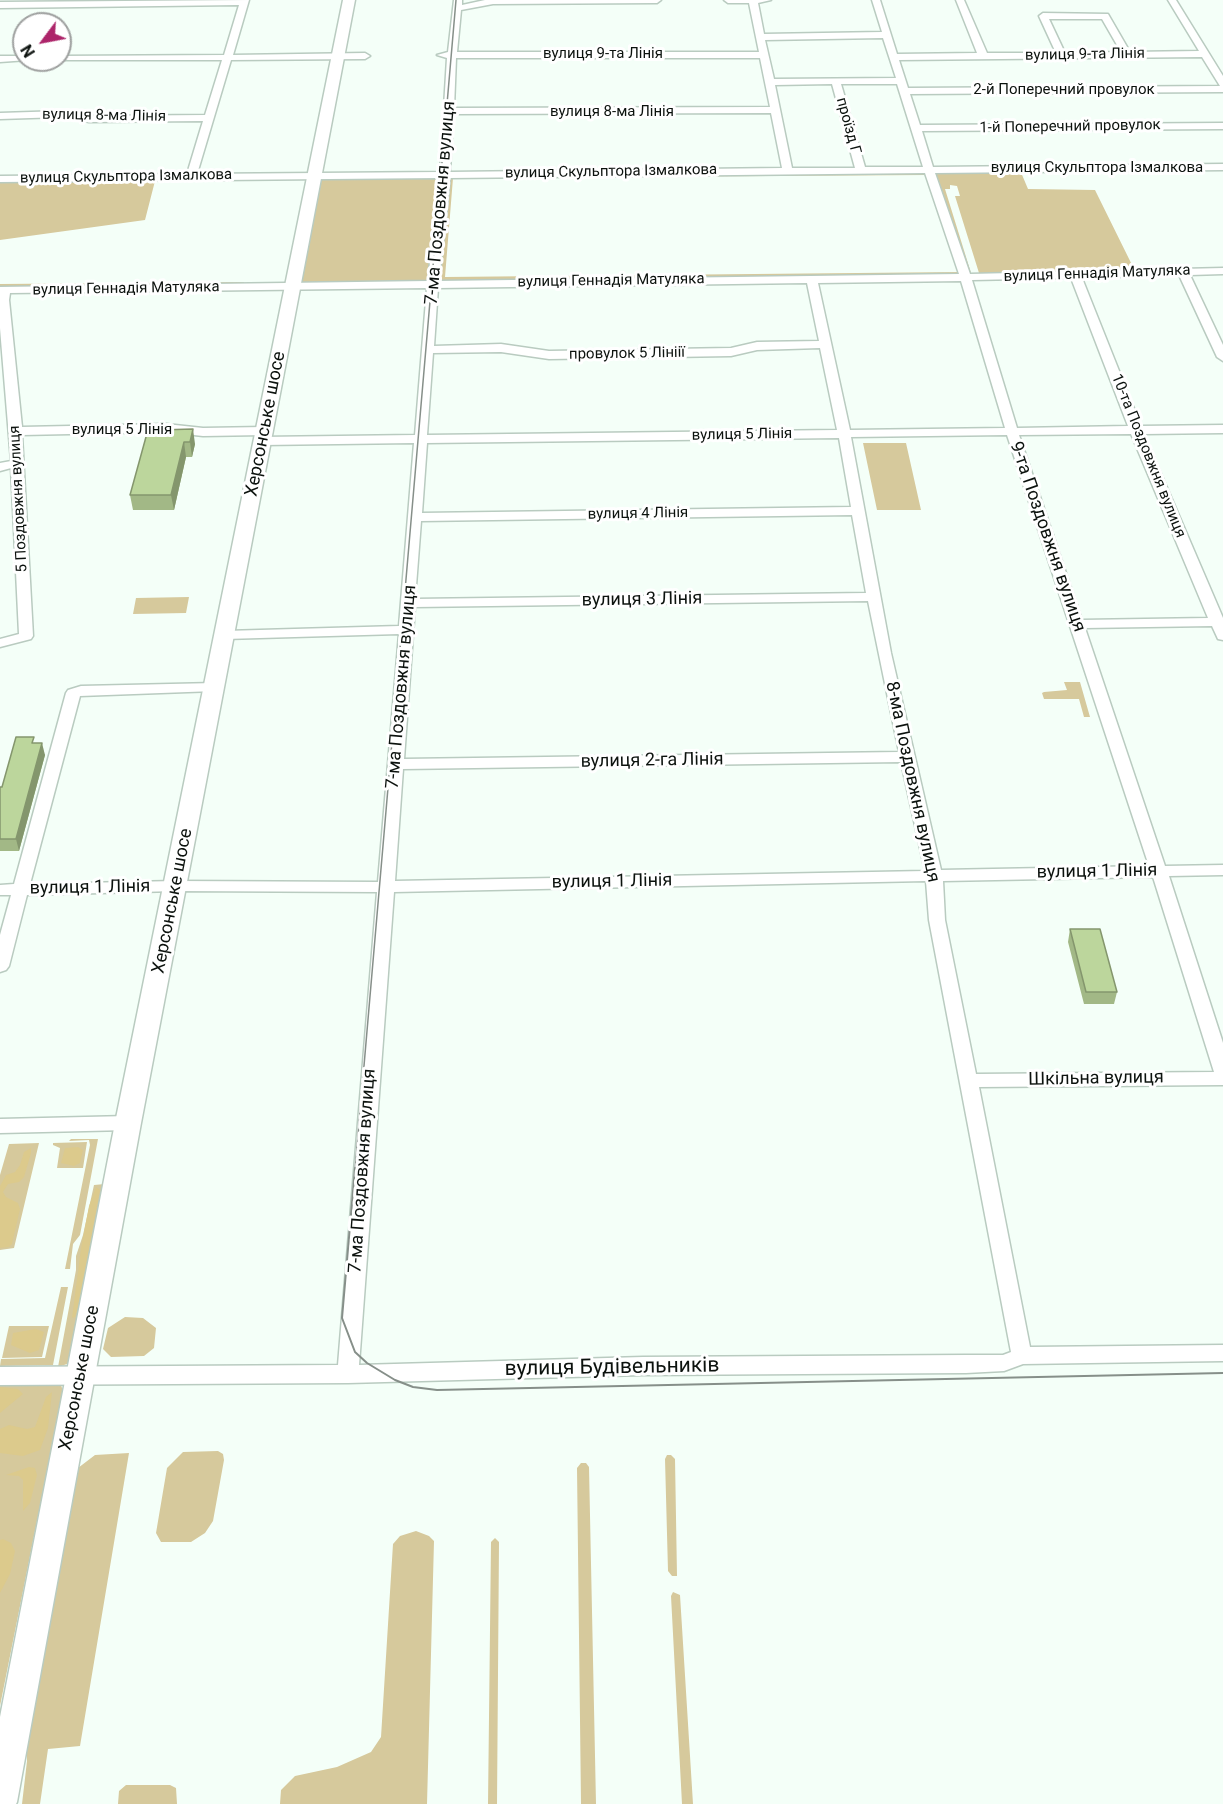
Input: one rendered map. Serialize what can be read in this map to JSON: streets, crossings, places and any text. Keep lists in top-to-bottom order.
{
  "streets": {
    "main road": ["Херсонське шосе"],
    "street": [
      "вулиця 9-та Лінія",
      "2-й Поперечний провулок",
      "вулиця 8-ма Лінія",
      "проїзд Г",
      "1-й Поперечний провулок",
      "вулиця Скульптора Ізмалкова",
      "7-ма Поздовжня вулиця",
      "вулиця Геннадія Матуляка",
      "провулок 5 Лініії",
      "вулиця 5 Лінія",
      "10-та Поздовжня вулиця",
      "5 Поздовжня вулиця",
      "вулиця 4 Лінія",
      "9-та Поздовжня вулиця",
      "вулиця 3 Лінія",
      "вулиця 2-га Лінія",
      "8-ма Поздовжня вулиця",
      "вулиця 1 Лінія",
      "Шкільна вулиця",
      "вулиця Будівельників"
    ]
  },
  "crossings": [
    ["вулиця 9-та Лінія", "7-ма Поздовжня вулиця"],
    ["вулиця 9-та Лінія", "9-та Поздовжня вулиця"],
    ["2-й Поперечний провулок", "проїзд Г"],
    ["2-й Поперечний провулок", "9-та Поздовжня вулиця"],
    ["вулиця 8-ма Лінія", "7-ма Поздовжня вулиця"],
    ["проїзд Г", "вулиця Скульптора Ізмалкова"],
    ["1-й Поперечний провулок", "9-та Поздовжня вулиця"],
    ["вулиця Скульптора Ізмалкова", "7-ма Поздовжня вулиця"],
    ["вулиця Скульптора Ізмалкова", "Херсонське шосе"],
    ["вулиця Скульптора Ізмалкова", "9-та Поздовжня вулиця"],
    ["7-ма Поздовжня вулиця", "вулиця Геннадія Матуляка"],
    ["7-ма Поздовжня вулиця", "провулок 5 Лініії"],
    ["7-ма Поздовжня вулиця", "вулиця 5 Лінія"],
    ["7-ма Поздовжня вулиця", "вулиця 4 Лінія"],
    ["7-ма Поздовжня вулиця", "вулиця 3 Лінія"],
    ["7-ма Поздовжня вулиця", "вулиця 2-га Лінія"],
    ["7-ма Поздовжня вулиця", "вулиця 1 Лінія"],
    ["7-ма Поздовжня вулиця", "вулиця Будівельників"],
    ["вулиця Геннадія Матуляка", "Херсонське шосе"],
    ["вулиця Геннадія Матуляка", "10-та Поздовжня вулиця"],
    ["вулиця Геннадія Матуляка", "5 Поздовжня вулиця"],
    ["вулиця Геннадія Матуляка", "9-та Поздовжня вулиця"],
    ["вулиця Геннадія Матуляка", "8-ма Поздовжня вулиця"],
    ["провулок 5 Лініії", "8-ма Поздовжня вулиця"],
    ["Херсонське шосе", "вулиця 5 Лінія"],
    ["Херсонське шосе", "вулиця 1 Лінія"],
    ["Херсонське шосе", "вулиця Будівельників"],
    ["вулиця 5 Лінія", "10-та Поздовжня вулиця"],
    ["вулиця 5 Лінія", "5 Поздовжня вулиця"],
    ["вулиця 5 Лінія", "9-та Поздовжня вулиця"],
    ["вулиця 5 Лінія", "8-ма Поздовжня вулиця"],
    ["вулиця 4 Лінія", "8-ма Поздовжня вулиця"],
    ["9-та Поздовжня вулиця", "вулиця 1 Лінія"],
    ["вулиця 3 Лінія", "8-ма Поздовжня вулиця"],
    ["вулиця 2-га Лінія", "8-ма Поздовжня вулиця"],
    ["8-ма Поздовжня вулиця", "вулиця 1 Лінія"],
    ["8-ма Поздовжня вулиця", "Шкільна вулиця"],
    ["8-ма Поздовжня вулиця", "вулиця Будівельників"]
  ],
  "north": "bottom left"
}
